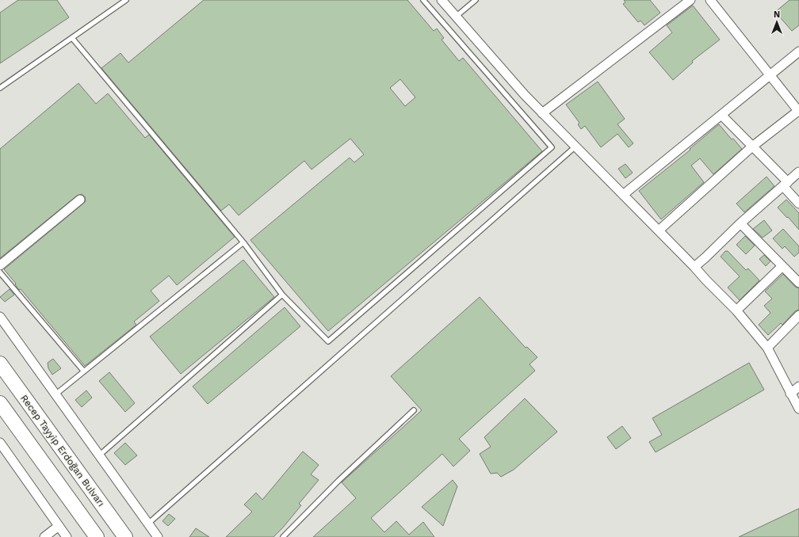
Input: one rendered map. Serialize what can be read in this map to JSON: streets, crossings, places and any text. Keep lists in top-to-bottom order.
{
  "streets": {
    "highway": ["Recep Tayyip Erdoğan Bulvarı"]
  },
  "north": "top"
}
